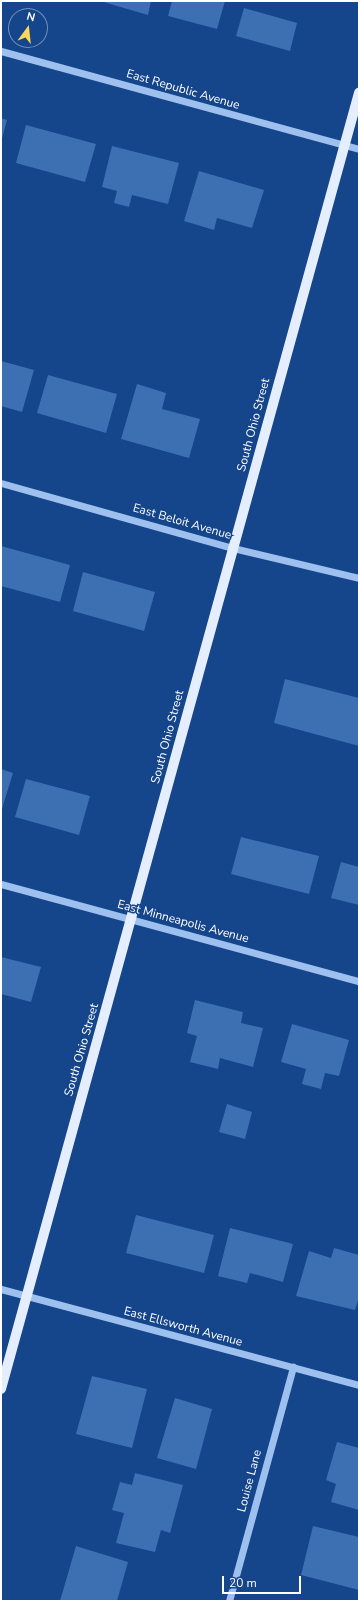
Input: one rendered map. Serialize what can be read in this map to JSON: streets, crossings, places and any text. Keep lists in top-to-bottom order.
{
  "streets": {
    "main road": ["South Ohio Street"],
    "street": [
      "East Republic Avenue",
      "East Beloit Avenue",
      "East Minneapolis Avenue",
      "East Ellsworth Avenue",
      "Louise Lane"
    ]
  },
  "crossings": [
    ["East Republic Avenue", "South Ohio Street"],
    ["South Ohio Street", "East Beloit Avenue"],
    ["South Ohio Street", "East Minneapolis Avenue"],
    ["South Ohio Street", "East Ellsworth Avenue"],
    ["East Ellsworth Avenue", "Louise Lane"]
  ],
  "scale_bar": "20 m",
  "north": "top"
}
